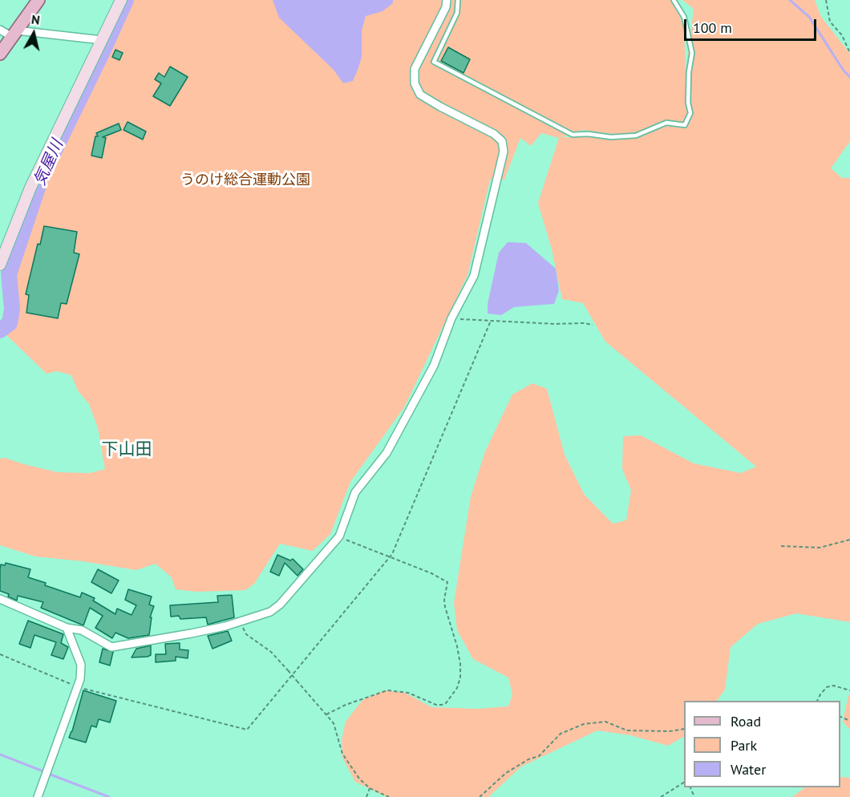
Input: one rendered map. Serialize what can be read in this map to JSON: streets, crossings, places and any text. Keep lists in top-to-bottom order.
{
  "districts": ["下山田"],
  "water": ["気屋川"],
  "parks": ["うのけ総合運動公園"],
  "legend": ["Road", "Park", "Water"],
  "scale_bar": "100 m",
  "north": "top"
}
